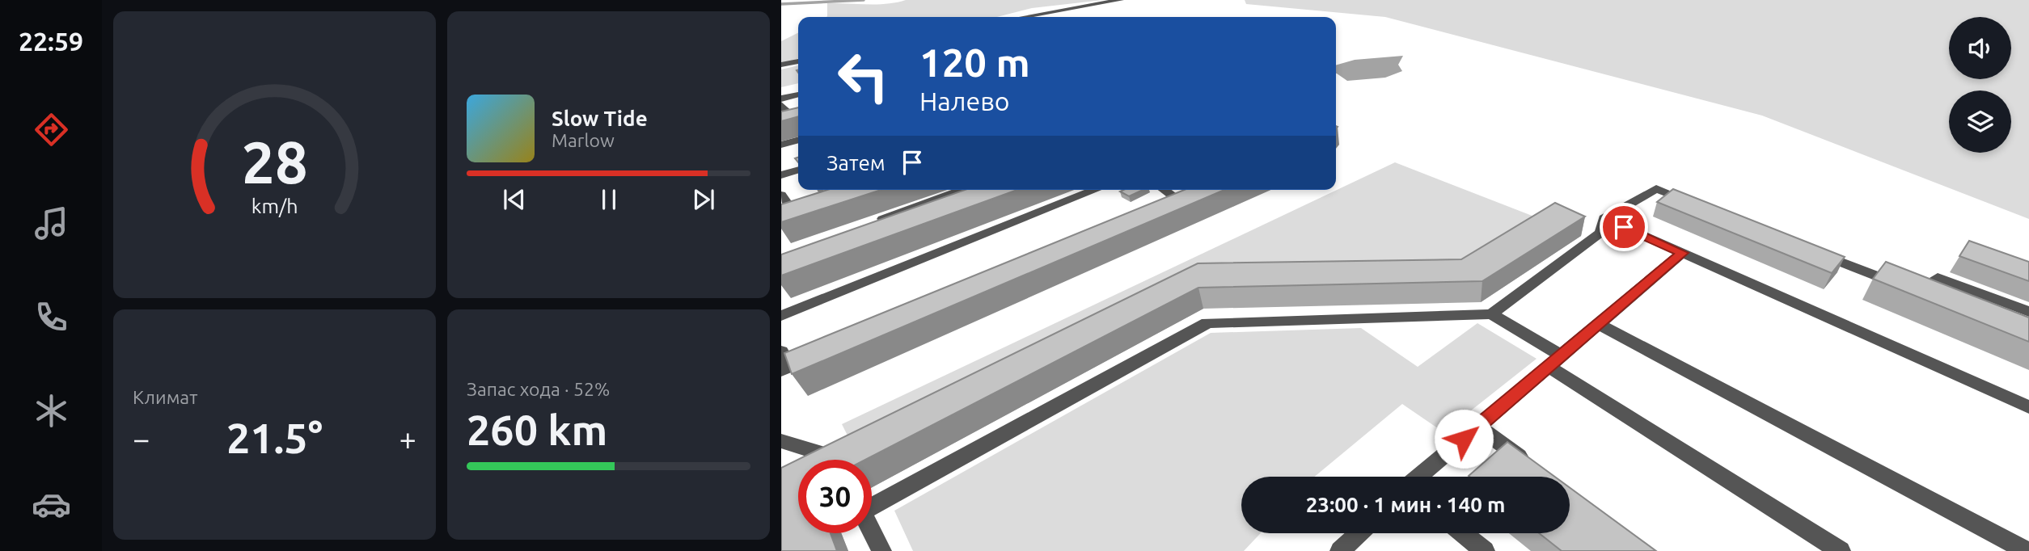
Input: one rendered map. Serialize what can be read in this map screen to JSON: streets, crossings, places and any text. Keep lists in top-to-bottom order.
{
  "page": {
    "tabs": "22:59",
    "turn": ["120 m", "Налево"],
    "song": ["Slow Tide", "Marlow"],
    "then": "Затем",
    "tile": [
      "Климат",
      ["Запас хода · 52%", "260 km"]
    ],
    "heat": ["−", "21.5°", "+"],
    "limit": "30",
    "trip": "23:00 · 1 мин · 140 m",
    "gauge": ["28", "km/h"]
  }
}
